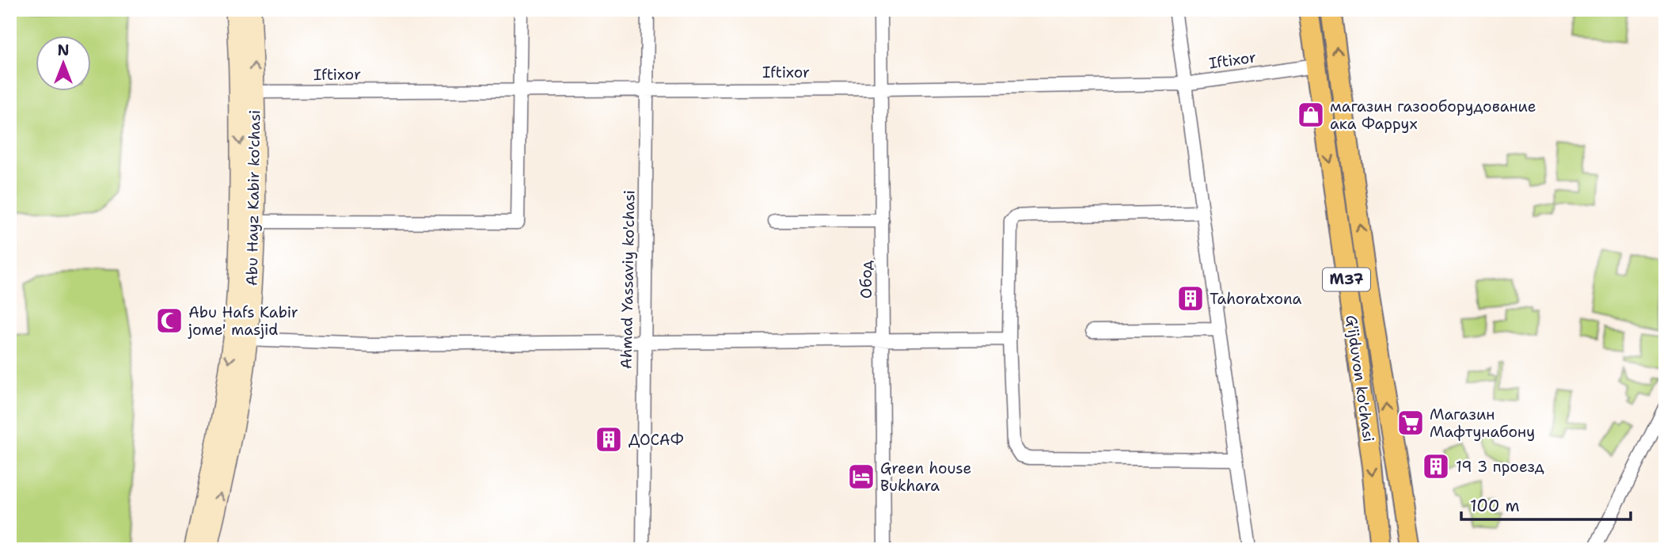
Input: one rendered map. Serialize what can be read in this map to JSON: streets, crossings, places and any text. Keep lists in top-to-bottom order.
{
  "streets": {
    "main road": ["Abu Hayz Kabir ko'chasi", "M37", "G'ijduvon ko'chasi"],
    "street": ["Iftixor", "Ahmad Yassaviy ko'chasi", "Обод"]
  },
  "crossings": [
    ["Iftixor", "Abu Hayz Kabir ko'chasi"],
    ["Iftixor", "Ahmad Yassaviy ko'chasi"],
    ["Iftixor", "Обод"],
    ["Iftixor", "G'ijduvon ko'chasi"],
    ["M37", "G'ijduvon ko'chasi"]
  ],
  "places": {
    "shop": ["магазин газооборудование ака Фаррух"],
    "building": ["Tahoratxona", "ДОСАФ", "19 3 проезд"],
    "mosque": ["Abu Hafs Kabir jome' masjid"],
    "supermarket": ["Магазин Мафтунабону"],
    "hotel": ["Green house Bukhara"]
  },
  "scale_bar": "100 m",
  "north": "top"
}
